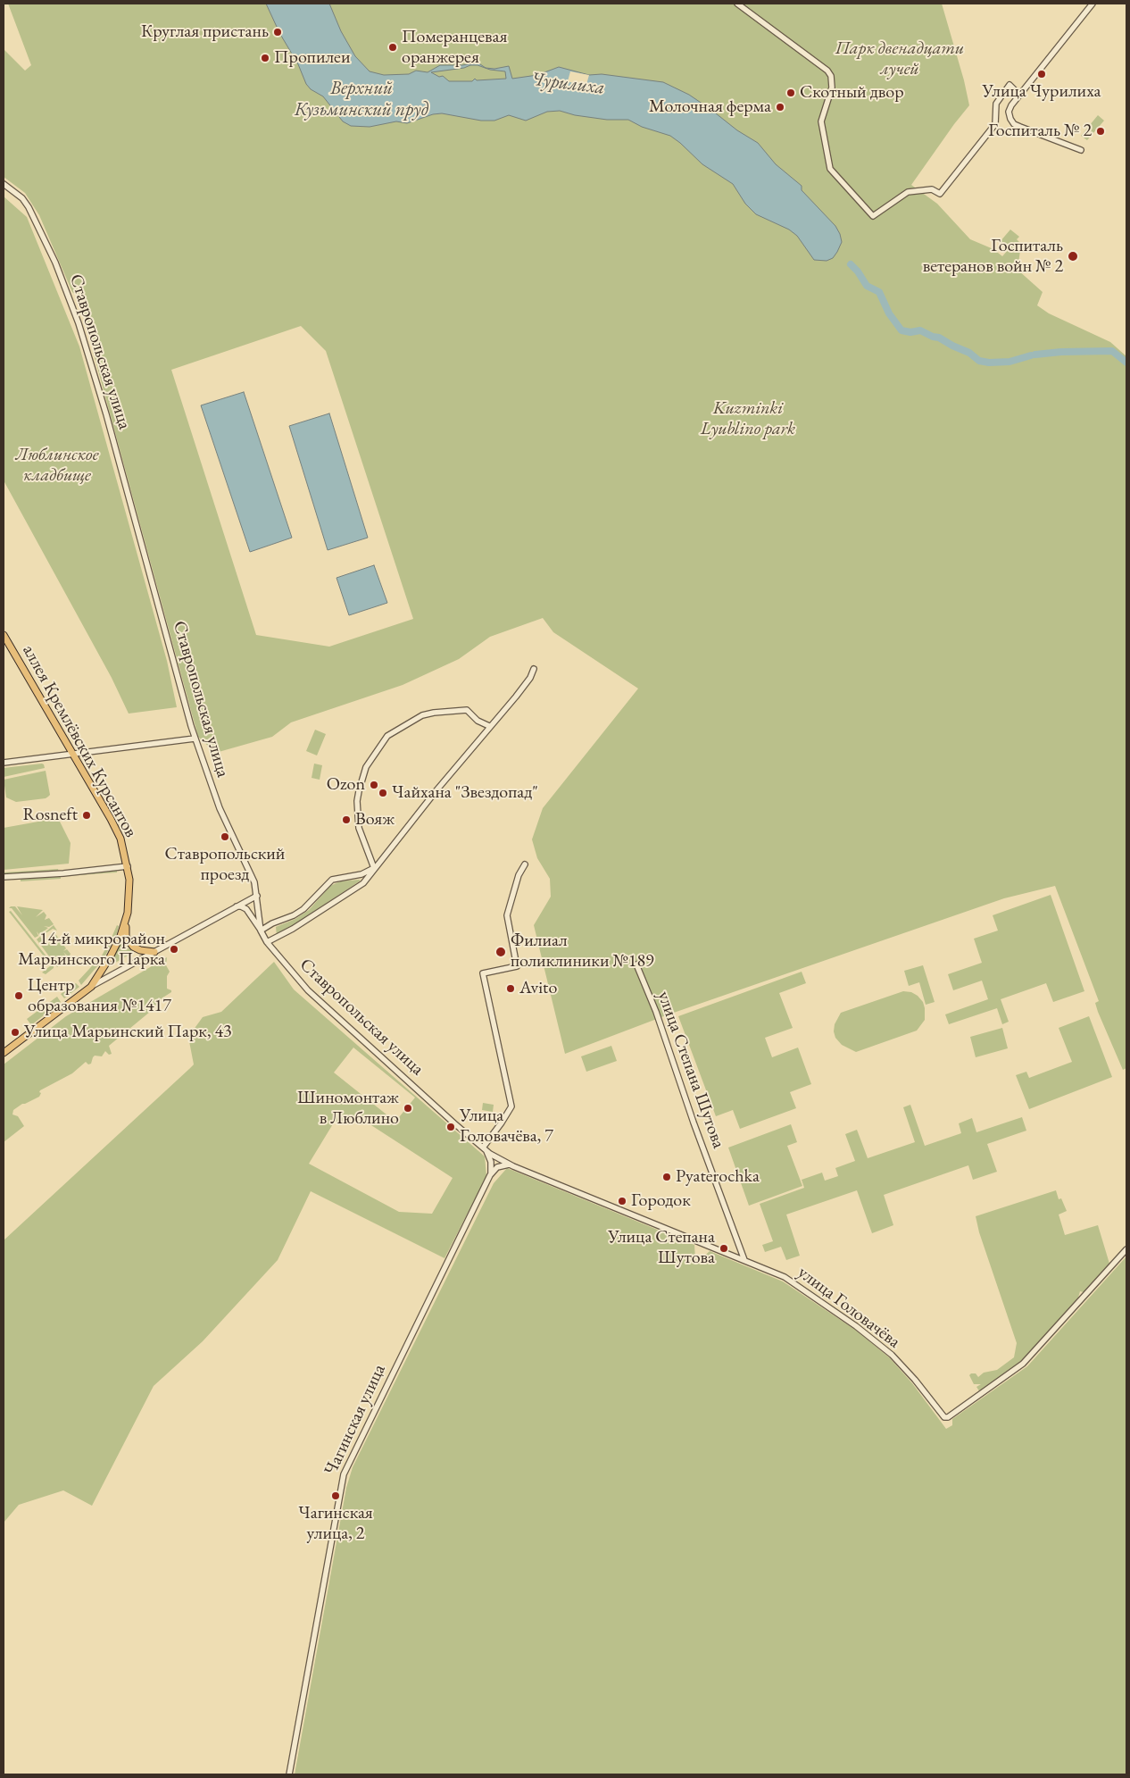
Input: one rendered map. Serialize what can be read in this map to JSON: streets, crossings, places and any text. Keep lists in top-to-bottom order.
{
  "streets": {
    "main road": ["аллея Кремлёвских Курсантов"],
    "street": [
      "Ставропольская улица",
      "улица Степана Шутова",
      "улица Головачёва",
      "Чагинская улица"
    ]
  },
  "crossings": [
    ["Ставропольская улица", "улица Головачёва"],
    ["Ставропольская улица", "Чагинская улица"],
    ["улица Степана Шутова", "улица Головачёва"],
    ["улица Головачёва", "Чагинская улица"]
  ],
  "water": ["Чурилиха", "Верхний Кузьминский пруд"],
  "parks": ["Парк двенадцати лучей", "Kuzminki Lyublino park", "Люблинское кладбище"],
  "places": [
    "Круглая пристань",
    "Померанцевая оранжерея",
    "Пропилеи",
    "Улица Чурилиха",
    "Скотный двор",
    "Молочная ферма",
    "Госпиталь № 2",
    "Госпиталь ветеранов войн № 2",
    "Ozon",
    "Чайхана \"Звездопад\"",
    "Rosneft",
    "Вояж",
    "Ставропольский проезд",
    "14-й микрорайон Марьинского Парка",
    "Филиал поликлиники №189",
    "Avito",
    "Центр образования №1417",
    "Улица Марьинский Парк, 43",
    "Шиномонтаж в Люблино",
    "Улица Головачёва, 7",
    "Pyaterochka",
    "Городок",
    "Улица Степана Шутова",
    "Чагинская улица, 2"
  ]
}
